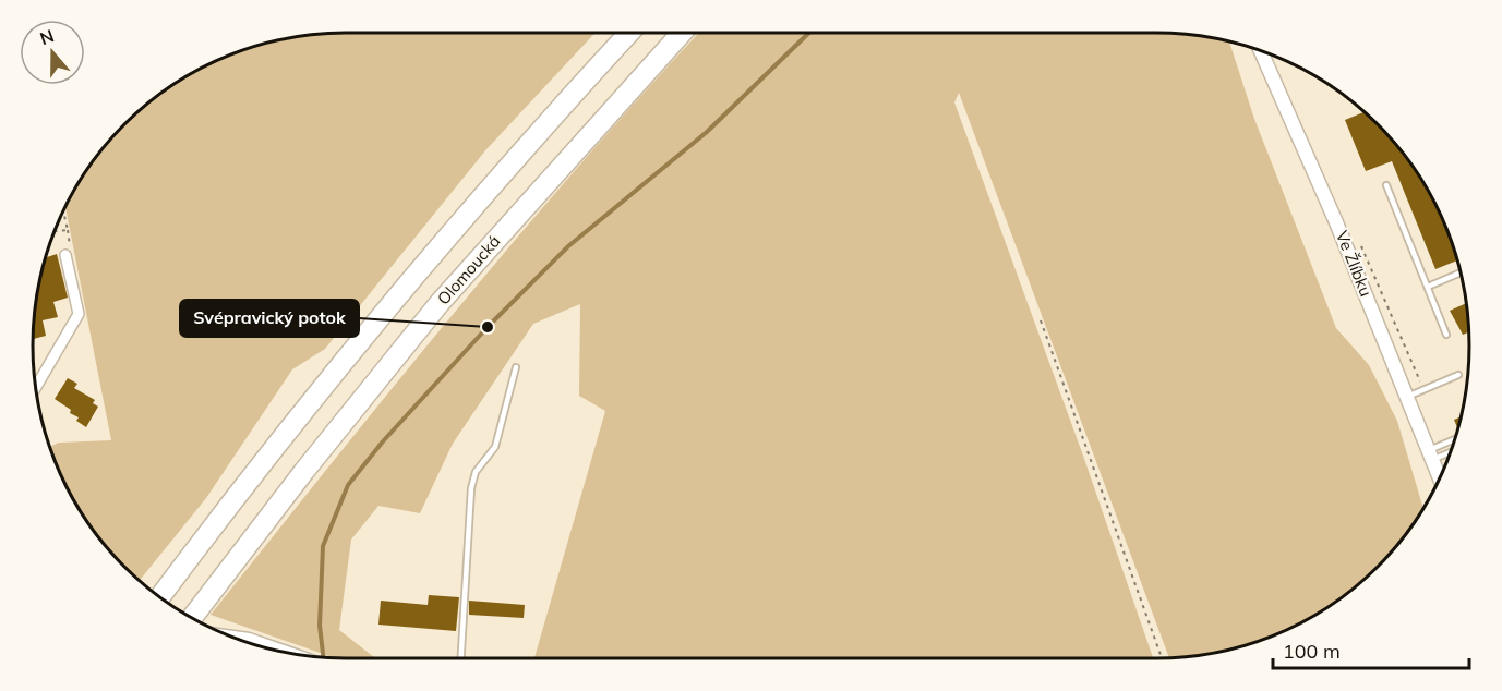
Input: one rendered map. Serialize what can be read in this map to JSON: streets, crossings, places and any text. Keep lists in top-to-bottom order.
{
  "streets": {
    "highway": ["Olomoucká"],
    "street": ["Ve Žlíbku"]
  },
  "places": ["Svépravický potok"],
  "scale_bar": "100 m",
  "north": "top"
}
